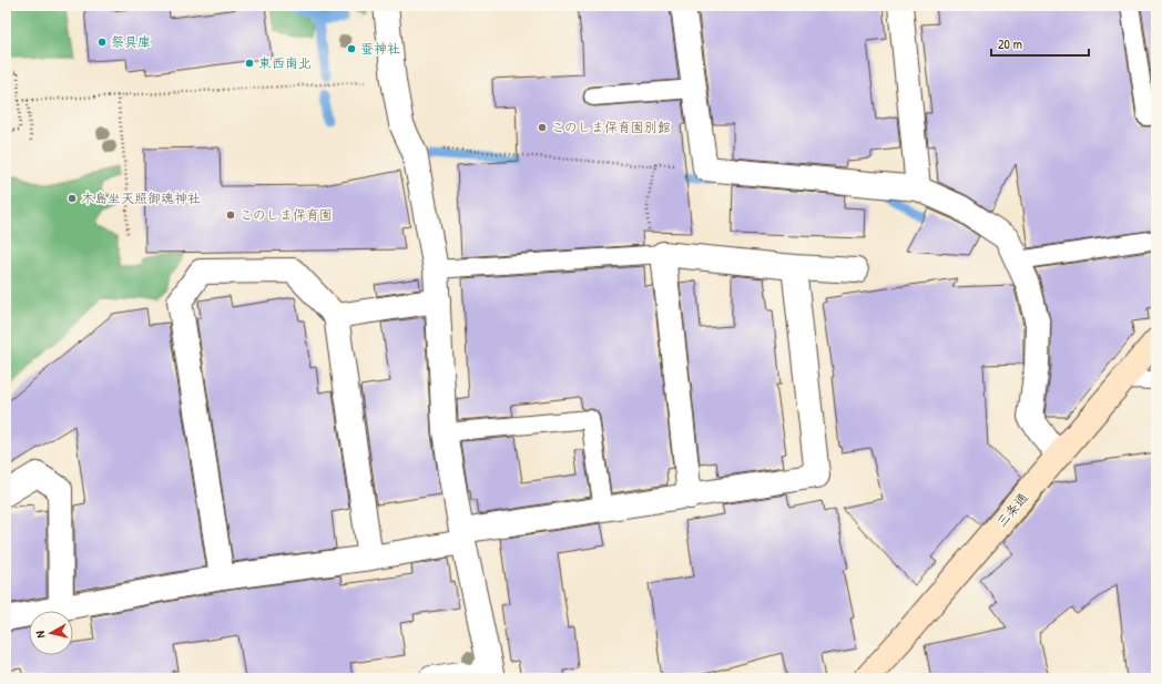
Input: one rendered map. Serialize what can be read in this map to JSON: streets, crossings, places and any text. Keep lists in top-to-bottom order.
{
  "streets": {
    "main road": ["三条通"]
  },
  "places": [
    "祭具庫",
    "蚕神社",
    "東西南北",
    "このしま保育園別館",
    "木島坐天照御魂神社",
    "このしま保育園"
  ],
  "scale_bar": "20 m",
  "north": "left"
}
